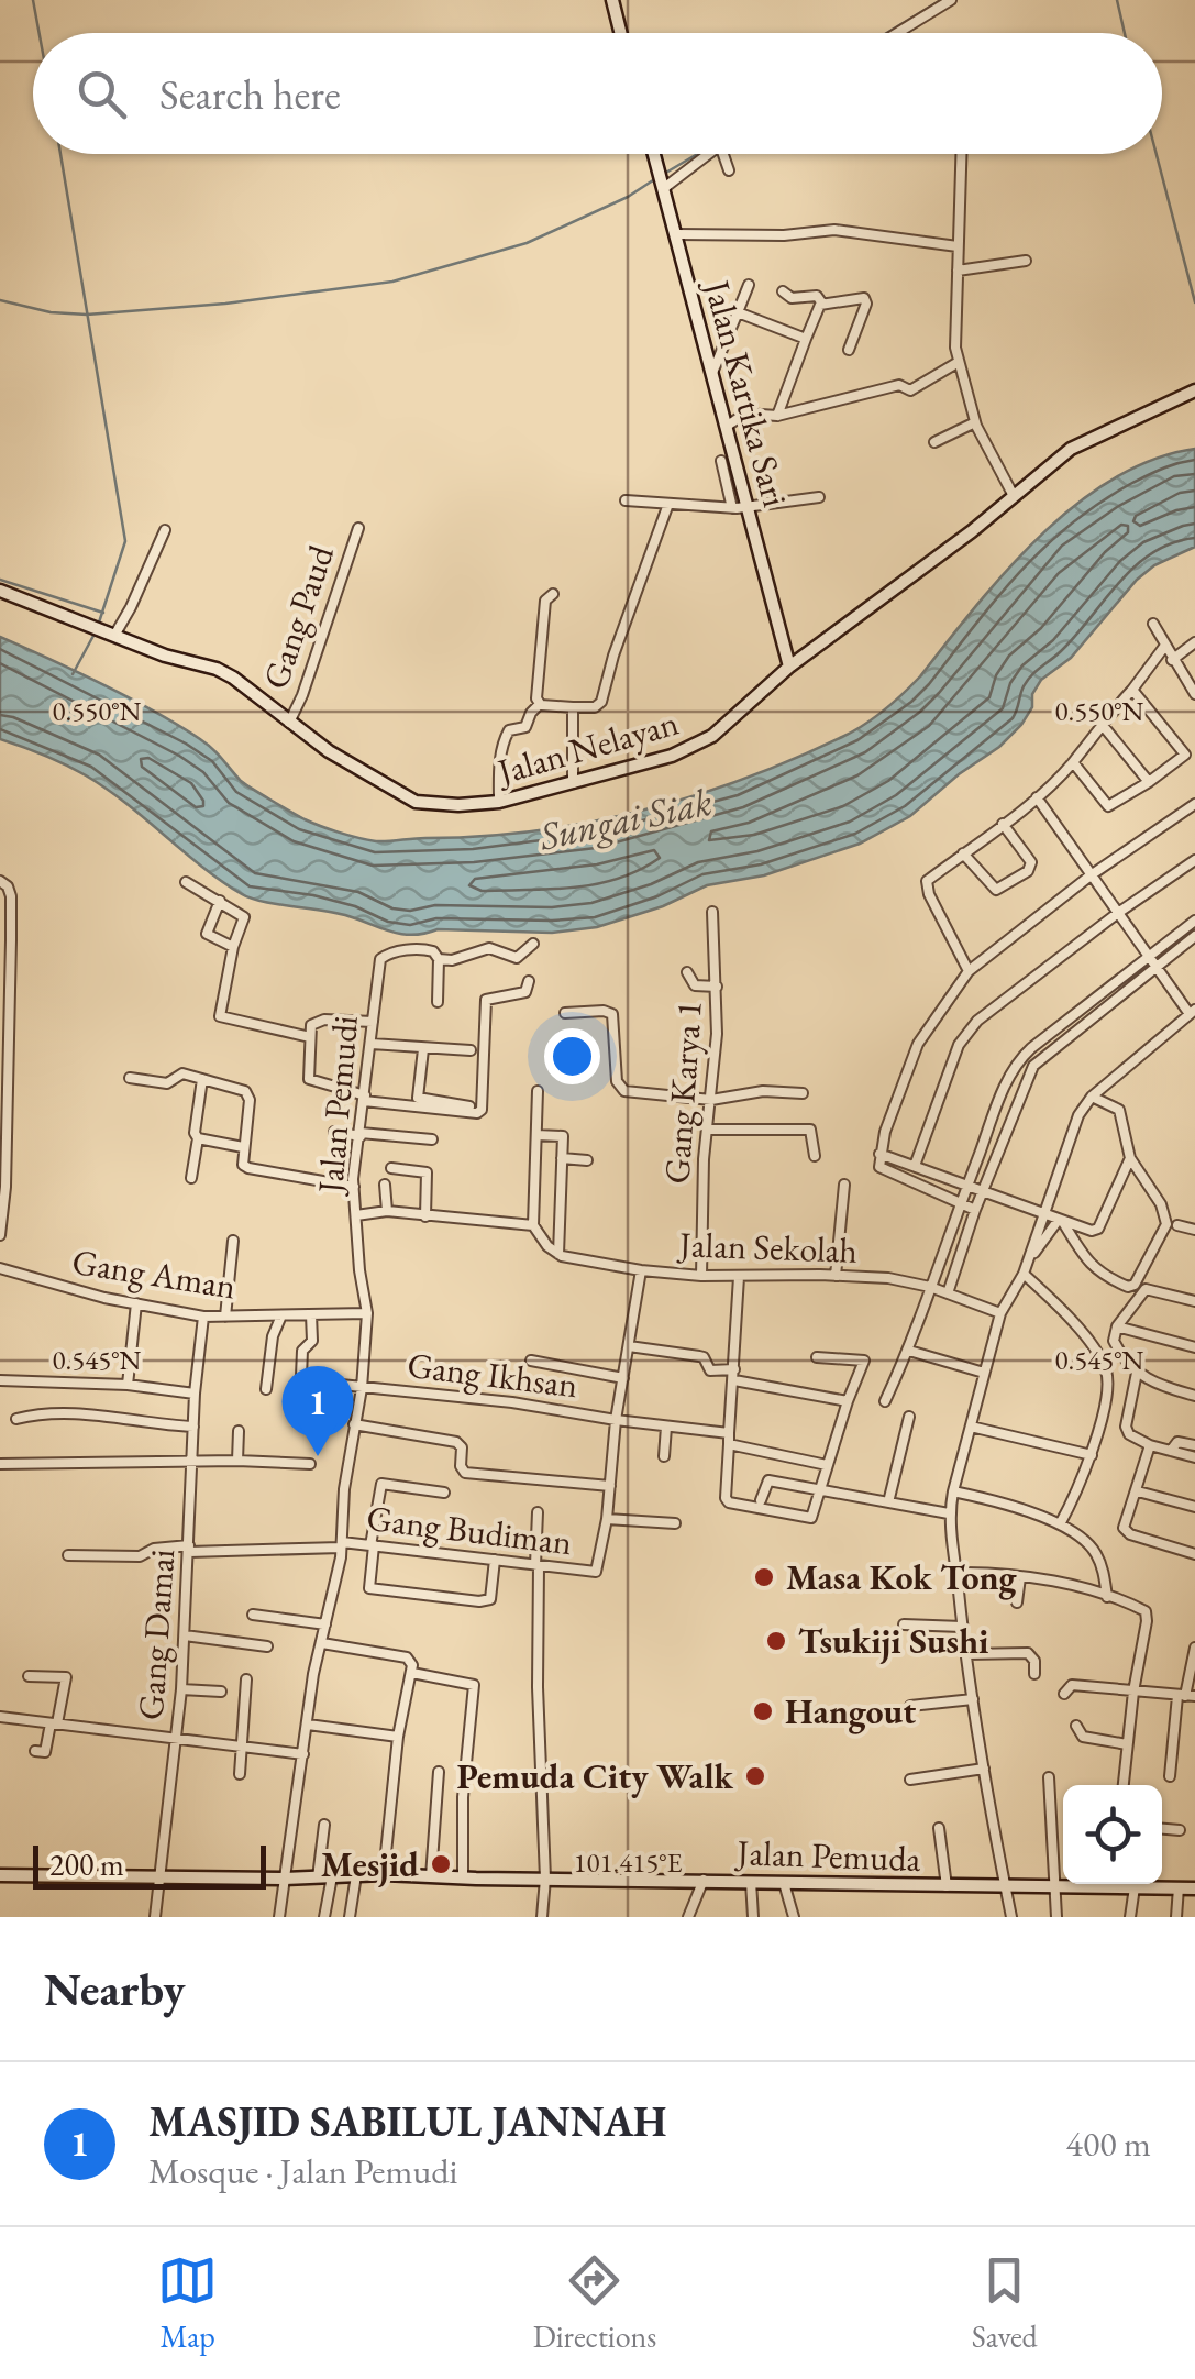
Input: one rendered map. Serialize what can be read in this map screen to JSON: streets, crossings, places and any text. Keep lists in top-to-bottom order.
{
  "streets": {
    "main road": ["Jalan Kartika Sari", "Jalan Nelayan", "Jalan Pemuda"],
    "street": [
      "Gang Paud",
      "Gang Karya 1",
      "Jalan Pemudi",
      "Jalan Sekolah",
      "Gang Aman",
      "Gang Ikhsan",
      "Gang Budiman",
      "Gang Damai"
    ]
  },
  "crossings": [
    ["Jalan Kartika Sari", "Jalan Nelayan"],
    ["Gang Paud", "Jalan Nelayan"],
    ["Gang Karya 1", "Jalan Sekolah"],
    ["Jalan Pemudi", "Gang Aman"],
    ["Jalan Pemudi", "Gang Ikhsan"],
    ["Jalan Pemudi", "Gang Budiman"],
    ["Jalan Pemudi", "Jalan Pemuda"],
    ["Jalan Sekolah", "Gang Ikhsan"],
    ["Jalan Sekolah", "Gang Budiman"],
    ["Gang Aman", "Gang Ikhsan"],
    ["Gang Aman", "Gang Damai"],
    ["Gang Budiman", "Gang Damai"],
    ["Gang Damai", "Jalan Pemuda"]
  ],
  "water": ["Sungai Siak"],
  "places": [
    "Masa Kok Tong",
    "Tsukiji Sushi",
    "Hangout",
    "Pemuda City Walk",
    "Mesjid"
  ],
  "scale_bar": "200 m",
  "page": {
    "search": "Search here",
    "pins": "1",
    "scale": "200 m",
    "heading": "Nearby",
    "list": [
      {
        "mark": "1",
        "name": "MASJID SABILUL JANNAH",
        "note": "Mosque · Jalan Pemudi",
        "value": "400 m"
      }
    ],
    "nav": ["Map", "Directions", "Saved"]
  },
  "coordinates": ["0.550°N", "0.545°N", "101.415°E"]
}
